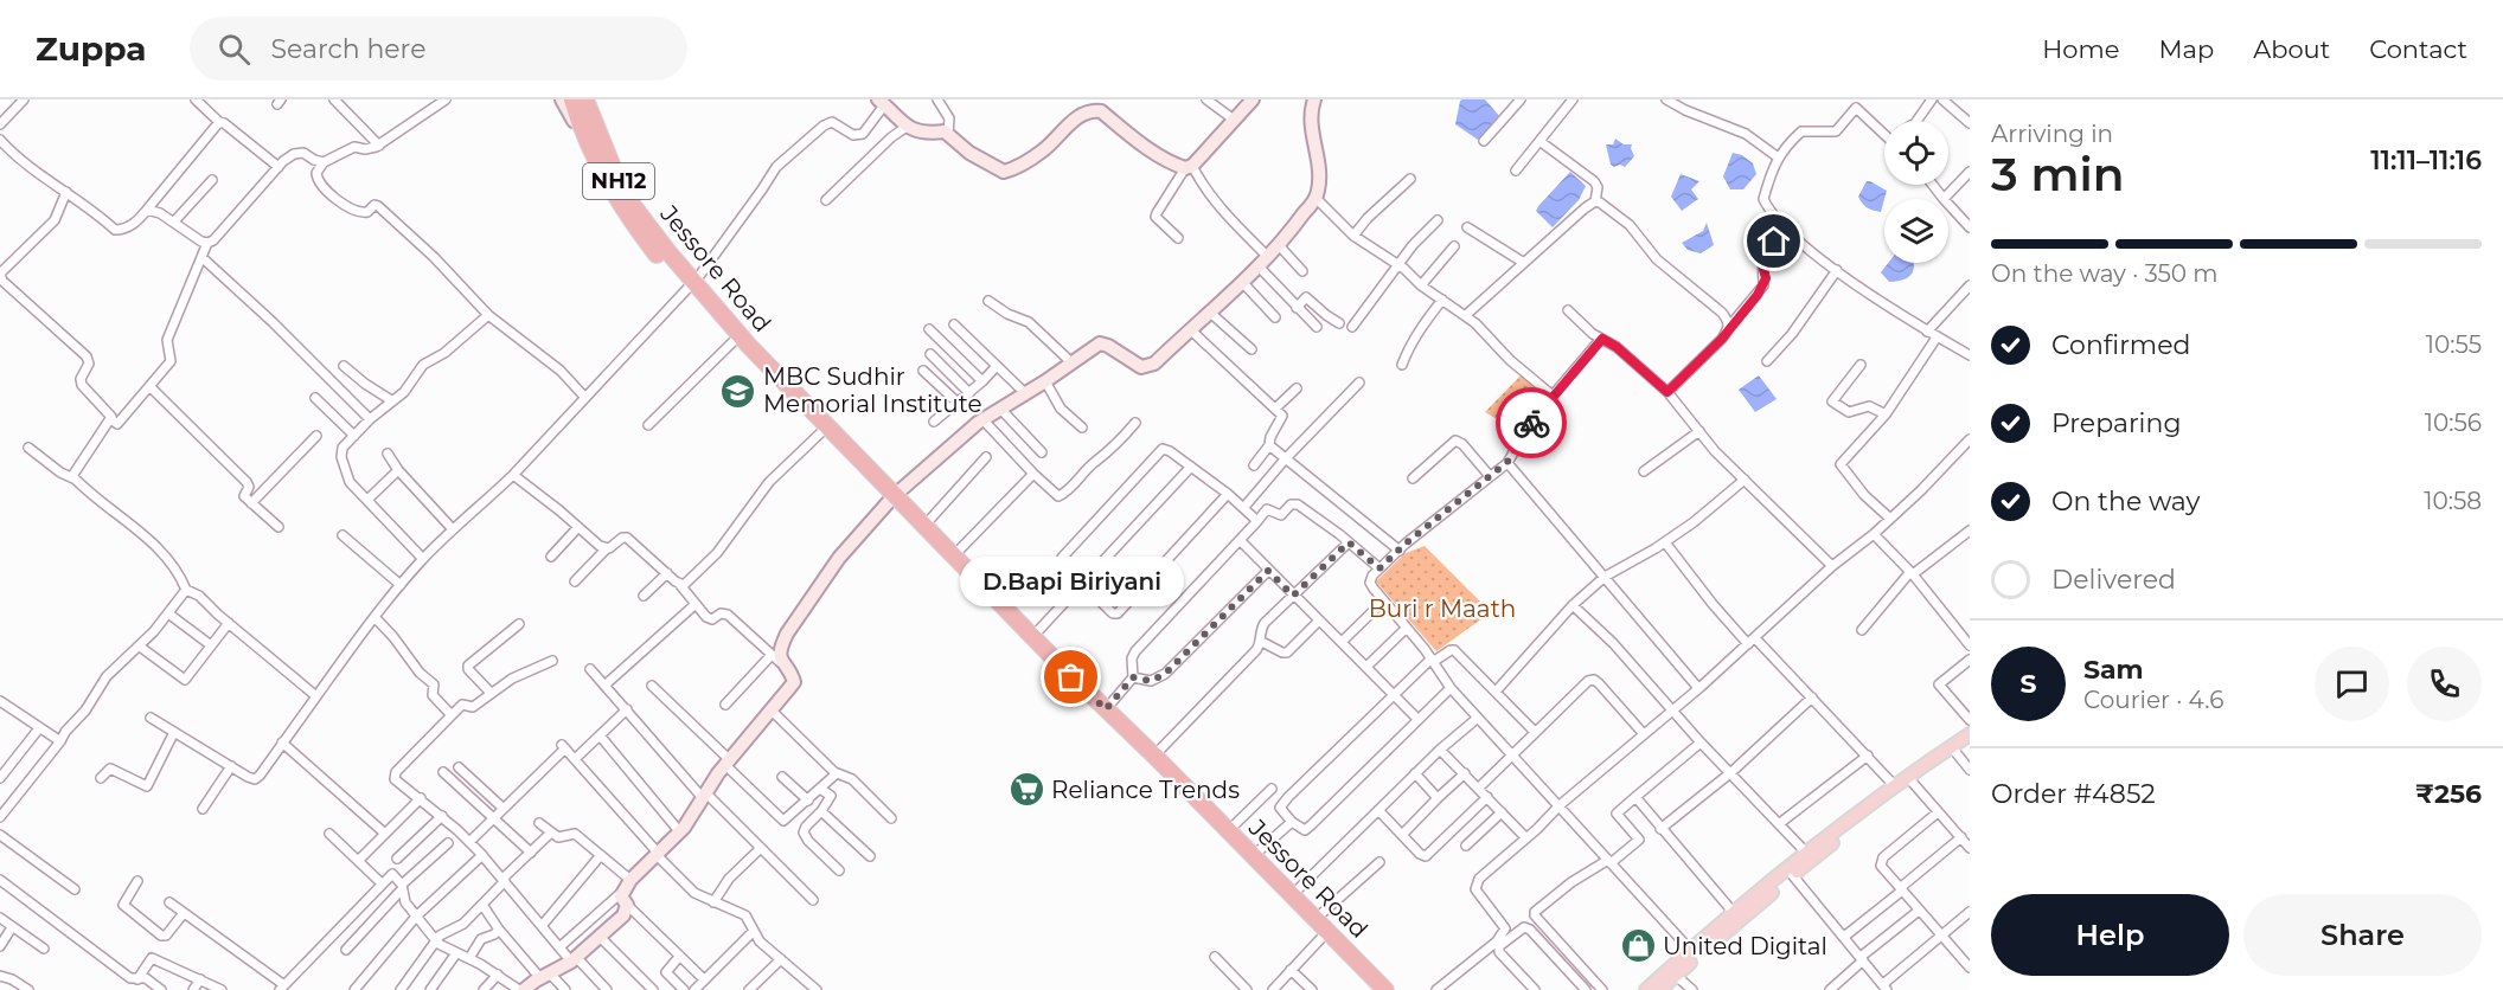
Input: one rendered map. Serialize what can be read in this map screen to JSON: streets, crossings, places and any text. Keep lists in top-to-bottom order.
{
  "streets": {
    "highway": ["NH12", "Jessore Road"]
  },
  "crossings": [
    ["NH12", "Jessore Road"]
  ],
  "parks": ["Buri r Maath"],
  "places": {
    "school or university": ["MBC Sudhir Memorial Institute"],
    "other": ["D.Bapi Biriyani"],
    "supermarket": ["Reliance Trends"],
    "shop": ["United Digital"]
  },
  "page": {
    "header": "Zuppa",
    "search": "Search here",
    "nav": [
      "Home",
      "Map",
      "About",
      "Contact"
    ],
    "heading": ["3 min", "Arriving in", "11:11–11:16"],
    "panel": [
      "Sam",
      "Courier · 4.6",
      "Order #4852",
      "₹256"
    ],
    "bar": "On the way · 350 m",
    "list": [
      ["Confirmed", "10:55"],
      ["Preparing", "10:56"],
      ["On the way", "10:58"],
      "Delivered"
    ],
    "bubble": "D.Bapi Biriyani",
    "round": "S",
    "buttons": ["Help", "Share"]
  }
}
